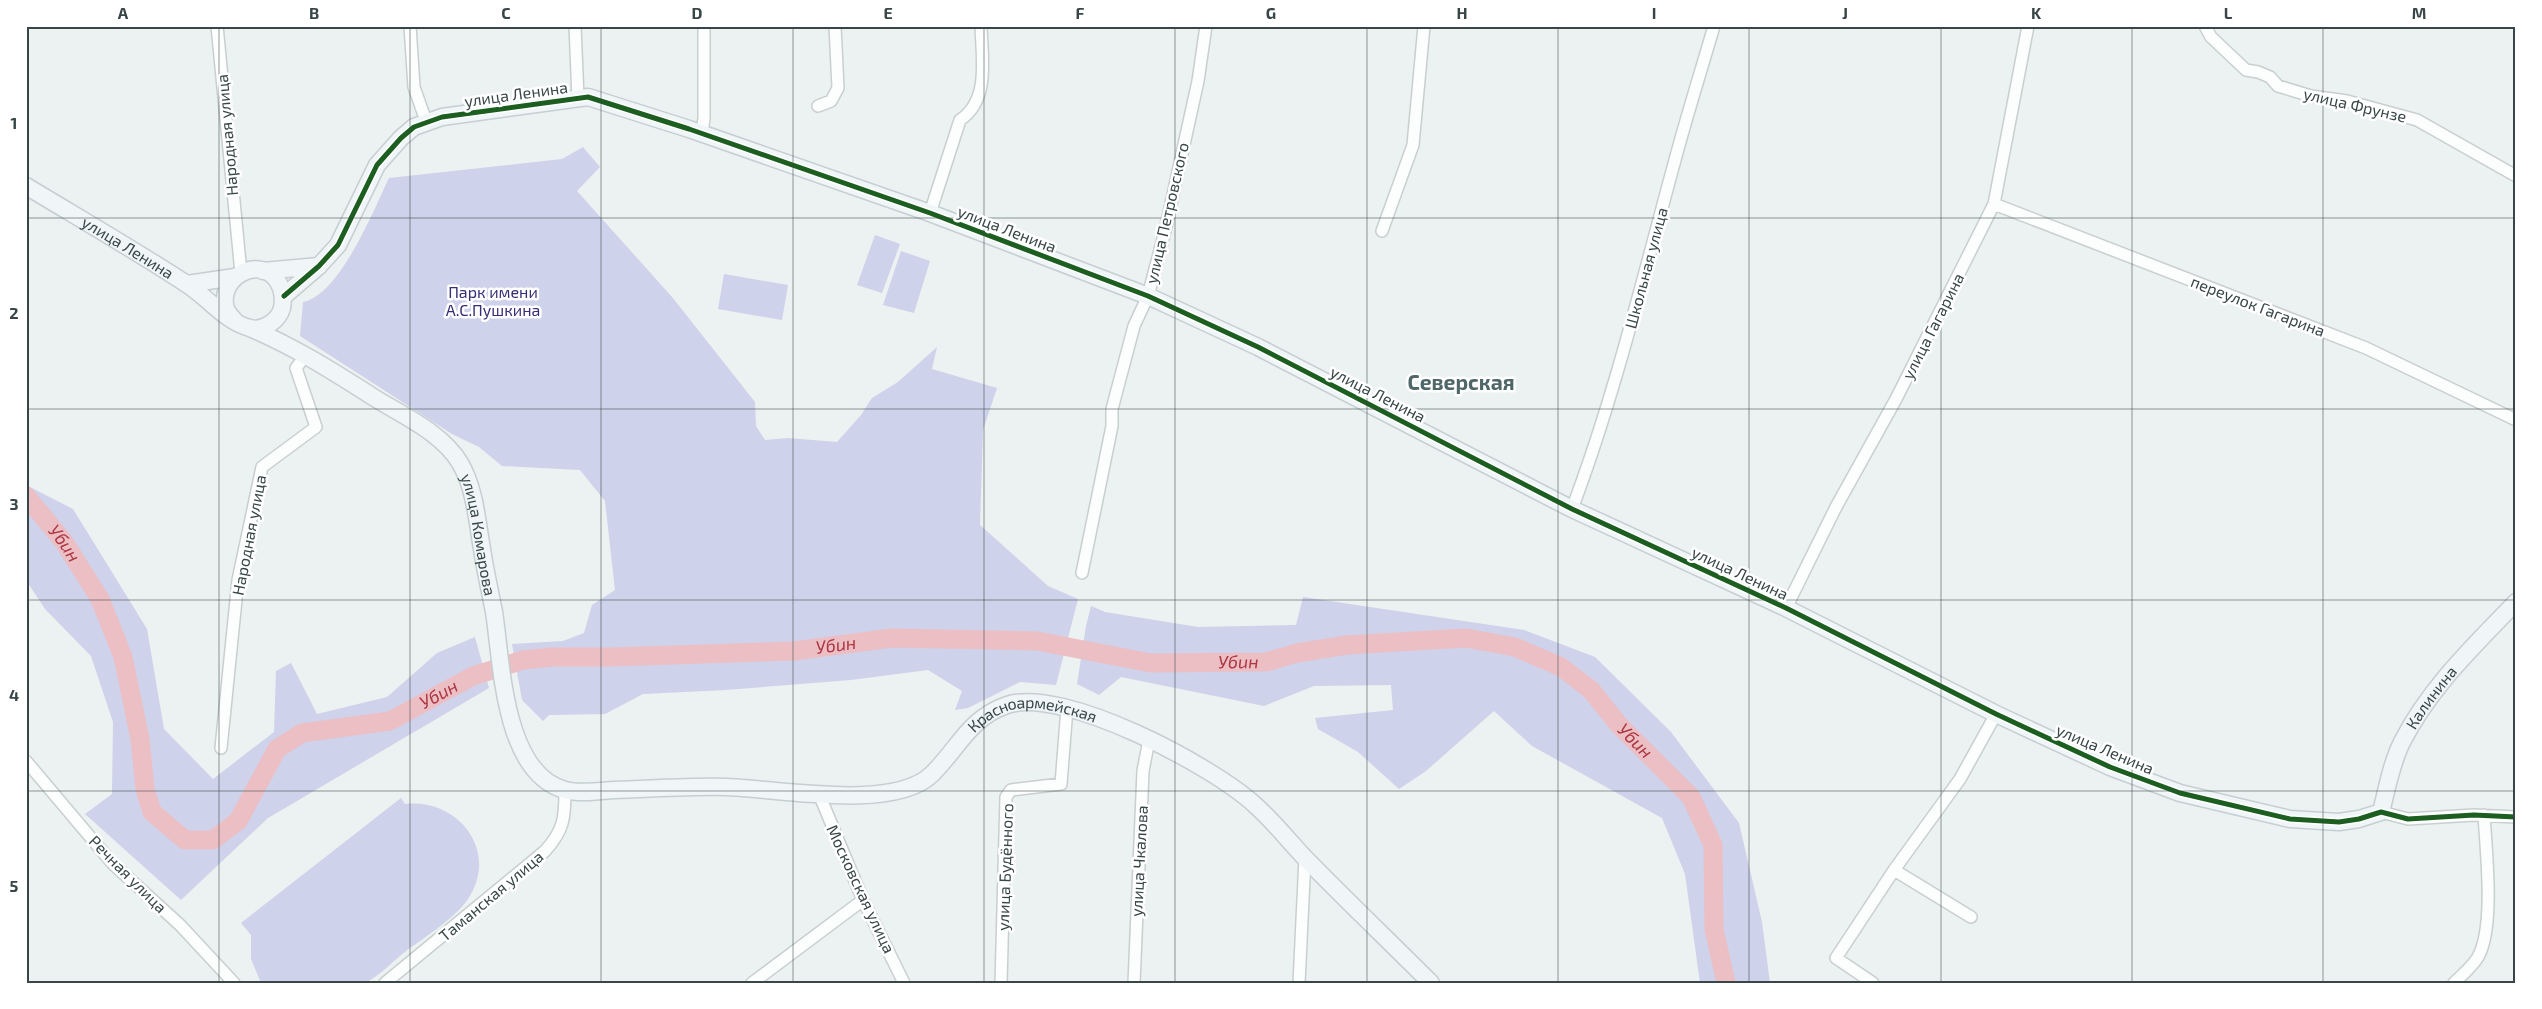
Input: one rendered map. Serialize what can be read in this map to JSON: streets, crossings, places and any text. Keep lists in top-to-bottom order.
{
  "streets": {
    "street": [
      "улица Ленина",
      "улица Фрунзе",
      "Народная улица",
      "улица Петровского",
      "Школьная улица",
      "переулок Гагарина",
      "улица Гагарина",
      "улица Комарова",
      "Калинина",
      "Красноармейская",
      "улица Чкалова",
      "улица Будённого",
      "Речная улица",
      "Московская улица",
      "Таманская улица"
    ]
  },
  "crossings": [
    ["улица Ленина", "Народная улица"],
    ["улица Ленина", "улица Петровского"],
    ["улица Ленина", "Школьная улица"],
    ["улица Ленина", "улица Гагарина"],
    ["улица Ленина", "улица Комарова"],
    ["улица Ленина", "Калинина"],
    ["Народная улица", "улица Комарова"],
    ["переулок Гагарина", "улица Гагарина"],
    ["улица Комарова", "Красноармейская"],
    ["улица Комарова", "Таманская улица"],
    ["Красноармейская", "улица Чкалова"],
    ["Красноармейская", "улица Будённого"],
    ["Красноармейская", "Московская улица"],
    ["Красноармейская", "Таманская улица"]
  ],
  "districts": ["Северская"],
  "water": ["Убин"],
  "parks": ["Парк имени А.С.Пушкина"],
  "grid": {
    "columns": [
      "A",
      "B",
      "C",
      "D",
      "E",
      "F",
      "G",
      "H",
      "I",
      "J",
      "K",
      "L",
      "M"
    ],
    "rows": [
      "1",
      "2",
      "3",
      "4",
      "5"
    ]
  }
}
